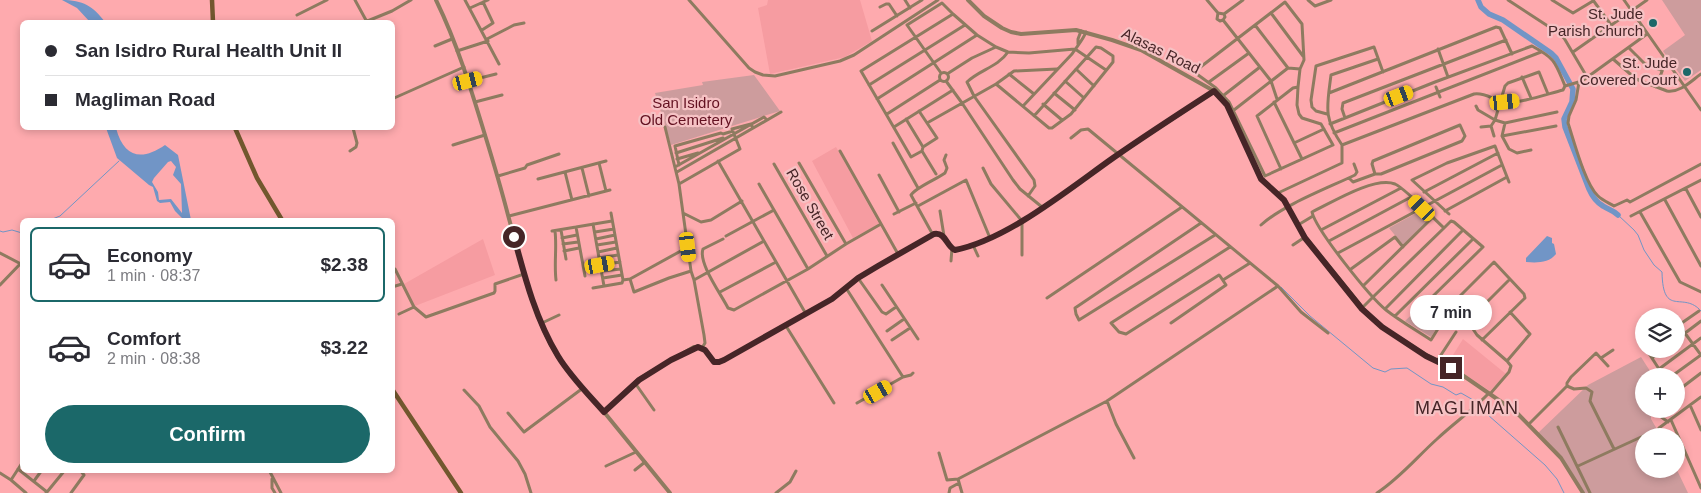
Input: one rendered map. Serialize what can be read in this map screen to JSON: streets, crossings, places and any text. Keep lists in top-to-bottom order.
{
  "streets": {
    "street": ["Alasas Road", "Rose Street"]
  },
  "districts": ["MAGLIMAN"],
  "parks": ["San Isidro Old Cemetery"],
  "places": ["St. Jude Parish Church", "St. Jude Covered Court"],
  "page": {
    "banner": ["San Isidro Rural Health Unit II", "Magliman Road"],
    "list": [
      {
        "name": "Economy",
        "note": "1 min · 08:37",
        "value": "$2.38"
      },
      {
        "name": "Comfort",
        "note": "2 min · 08:38",
        "value": "$3.22"
      }
    ],
    "bubble": "7 min",
    "map_buttons": ["+", "−"],
    "buttons": "Confirm"
  }
}
